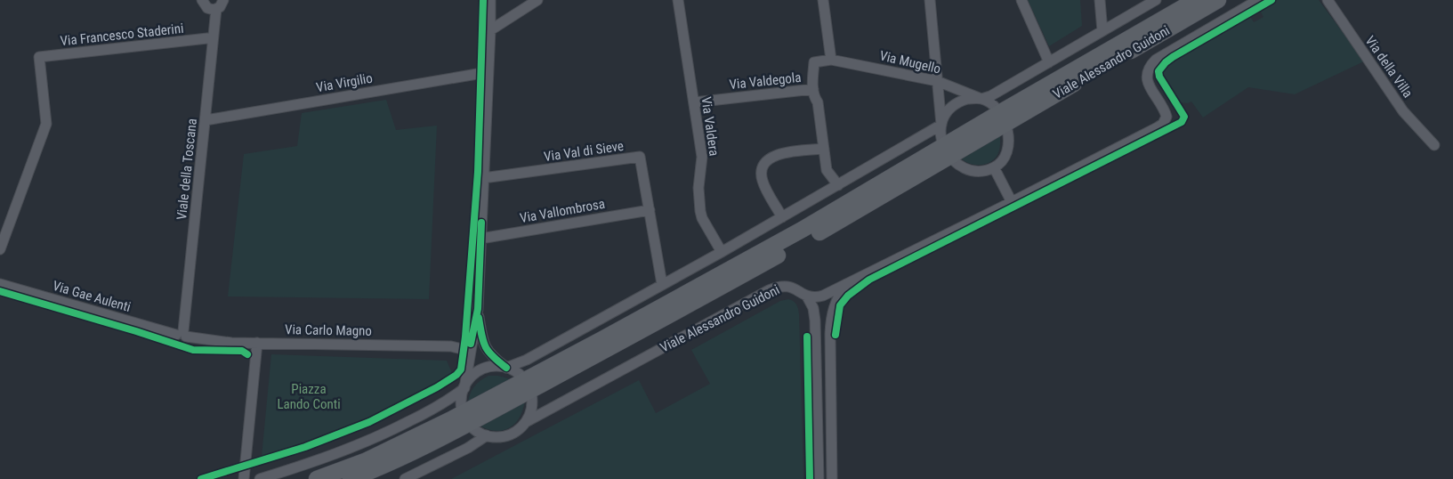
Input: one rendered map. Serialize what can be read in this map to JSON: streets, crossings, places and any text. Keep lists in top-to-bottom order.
{
  "streets": {
    "main road": ["Viale Alessandro Guidoni"],
    "street": [
      "Via Francesco Staderini",
      "Via Mugello",
      "Via della Villa",
      "Via Valdegola",
      "Via Virgilio",
      "Via Valdera",
      "Via Val di Sieve",
      "Viale della Toscana",
      "Via Vallombrosa",
      "Via Gae Aulenti",
      "Via Carlo Magno"
    ]
  },
  "crossings": [
    ["Via Francesco Staderini", "Viale della Toscana"],
    ["Via Valdegola", "Via Valdera"],
    ["Via Virgilio", "Viale della Toscana"],
    ["Via Val di Sieve", "Via Vallombrosa"],
    ["Viale della Toscana", "Via Gae Aulenti"],
    ["Viale della Toscana", "Via Carlo Magno"],
    ["Via Gae Aulenti", "Via Carlo Magno"]
  ],
  "parks": ["Piazza Lando Conti"]
}
